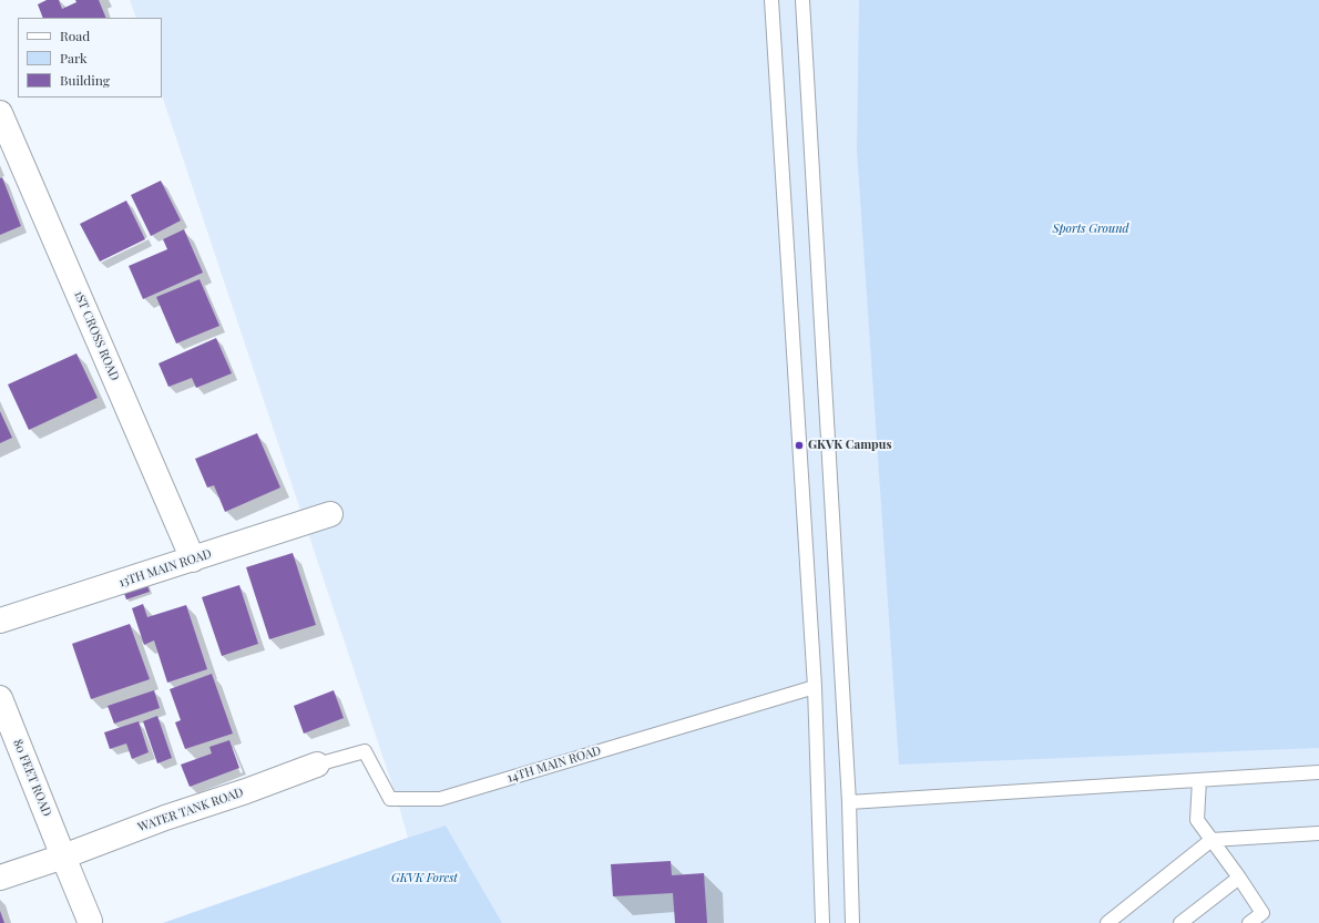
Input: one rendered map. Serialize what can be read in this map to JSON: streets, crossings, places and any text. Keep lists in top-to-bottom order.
{
  "streets": {
    "street": [
      "1ST CROSS ROAD",
      "13TH MAIN ROAD",
      "80 FEET ROAD",
      "WATER TANK ROAD"
    ],
    "lane": ["14TH MAIN ROAD"]
  },
  "crossings": [
    ["1ST CROSS ROAD", "13TH MAIN ROAD"],
    ["14TH MAIN ROAD", "WATER TANK ROAD"],
    ["80 FEET ROAD", "WATER TANK ROAD"]
  ],
  "parks": ["Sports Ground", "GKVK Forest"],
  "places": ["GKVK Campus"],
  "legend": ["Road", "Park", "Building"]
}
